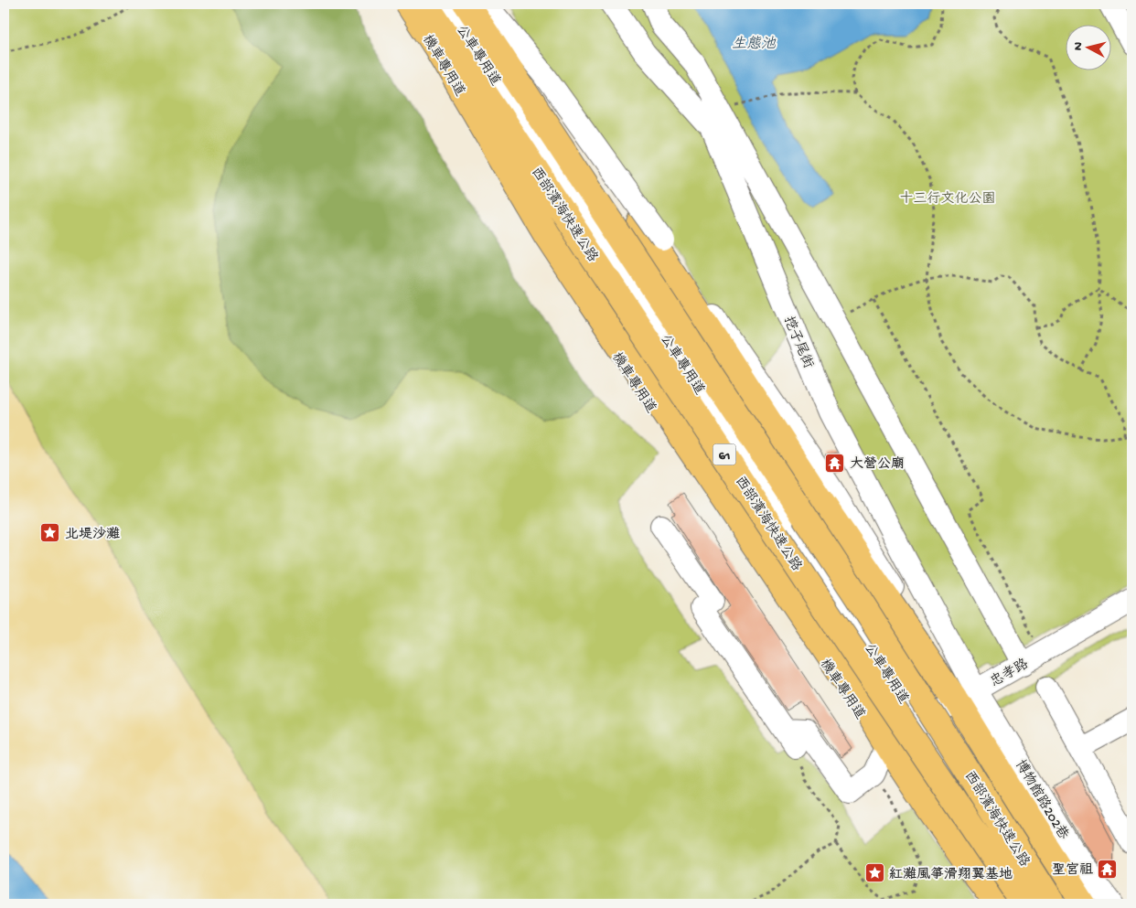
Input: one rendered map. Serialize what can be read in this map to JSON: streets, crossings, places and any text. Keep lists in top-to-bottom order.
{
  "streets": {
    "highway": ["西部濱海快速公路", "61"],
    "street": [
      "公車專用道",
      "挖子尾街",
      "忠孝路",
      "博物館路202巷"
    ]
  },
  "crossings": [
    ["公車專用道", "忠孝路"],
    ["西部濱海快速公路", "61"],
    ["挖子尾街", "忠孝路"],
    ["挖子尾街", "博物館路202巷"],
    ["忠孝路", "博物館路202巷"]
  ],
  "water": ["生態池"],
  "parks": ["十三行文化公園"],
  "places": {
    "temple": ["大營公廟", "聖宮祖"],
    "place": ["北堤沙灘", "紅灘風箏滑翔翼基地"]
  },
  "north": "left"
}
